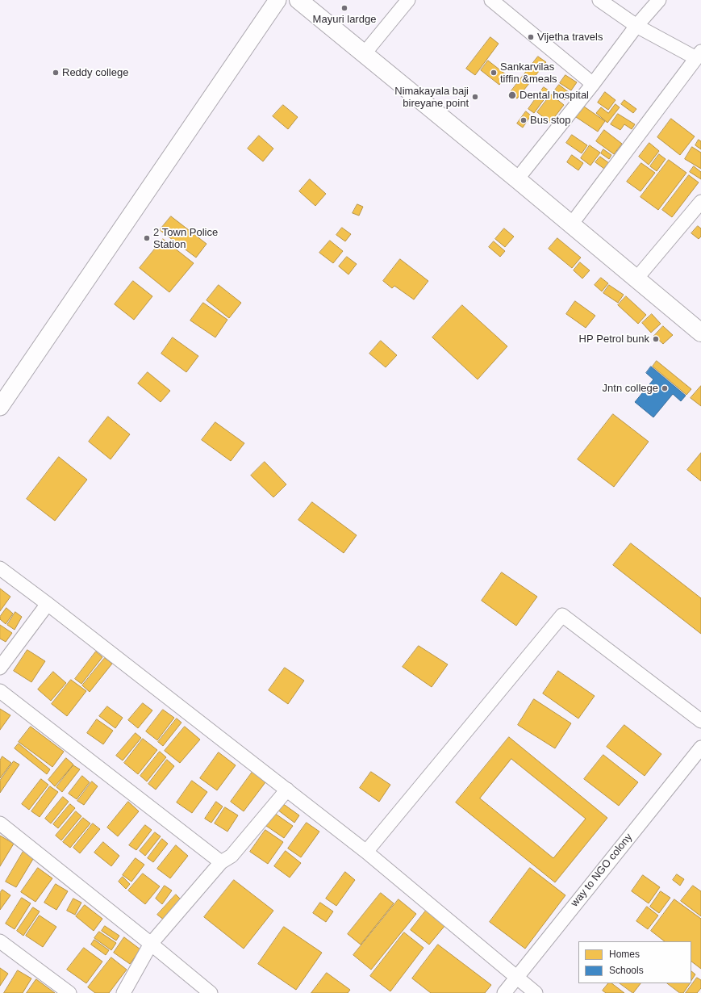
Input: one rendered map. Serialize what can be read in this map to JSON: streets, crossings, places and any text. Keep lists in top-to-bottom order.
{
  "streets": {
    "street": ["way to NGO colony"]
  },
  "places": [
    "Mayuri lardge",
    "Vijetha travels",
    "Reddy college",
    "Sankarvilas tiffin &meals",
    "Dental hospital",
    "Nimakayala baji bireyane point",
    "Bus stop",
    "2 Town Police Station",
    "HP Petrol bunk",
    "Jntn college"
  ],
  "legend": ["Homes", "Schools"]
}
